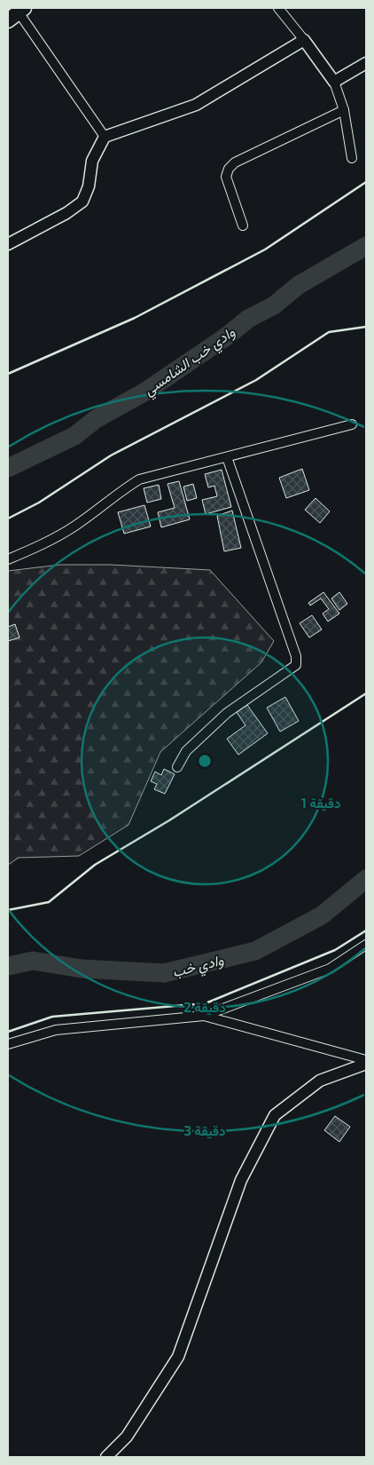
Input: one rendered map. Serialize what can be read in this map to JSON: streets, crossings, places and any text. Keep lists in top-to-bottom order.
{
  "water": ["وادي خب الشامسي", "وادي خب"],
  "rings": ["1 دقيقة", "2 دقيقة", "3 دقيقة"]
}
